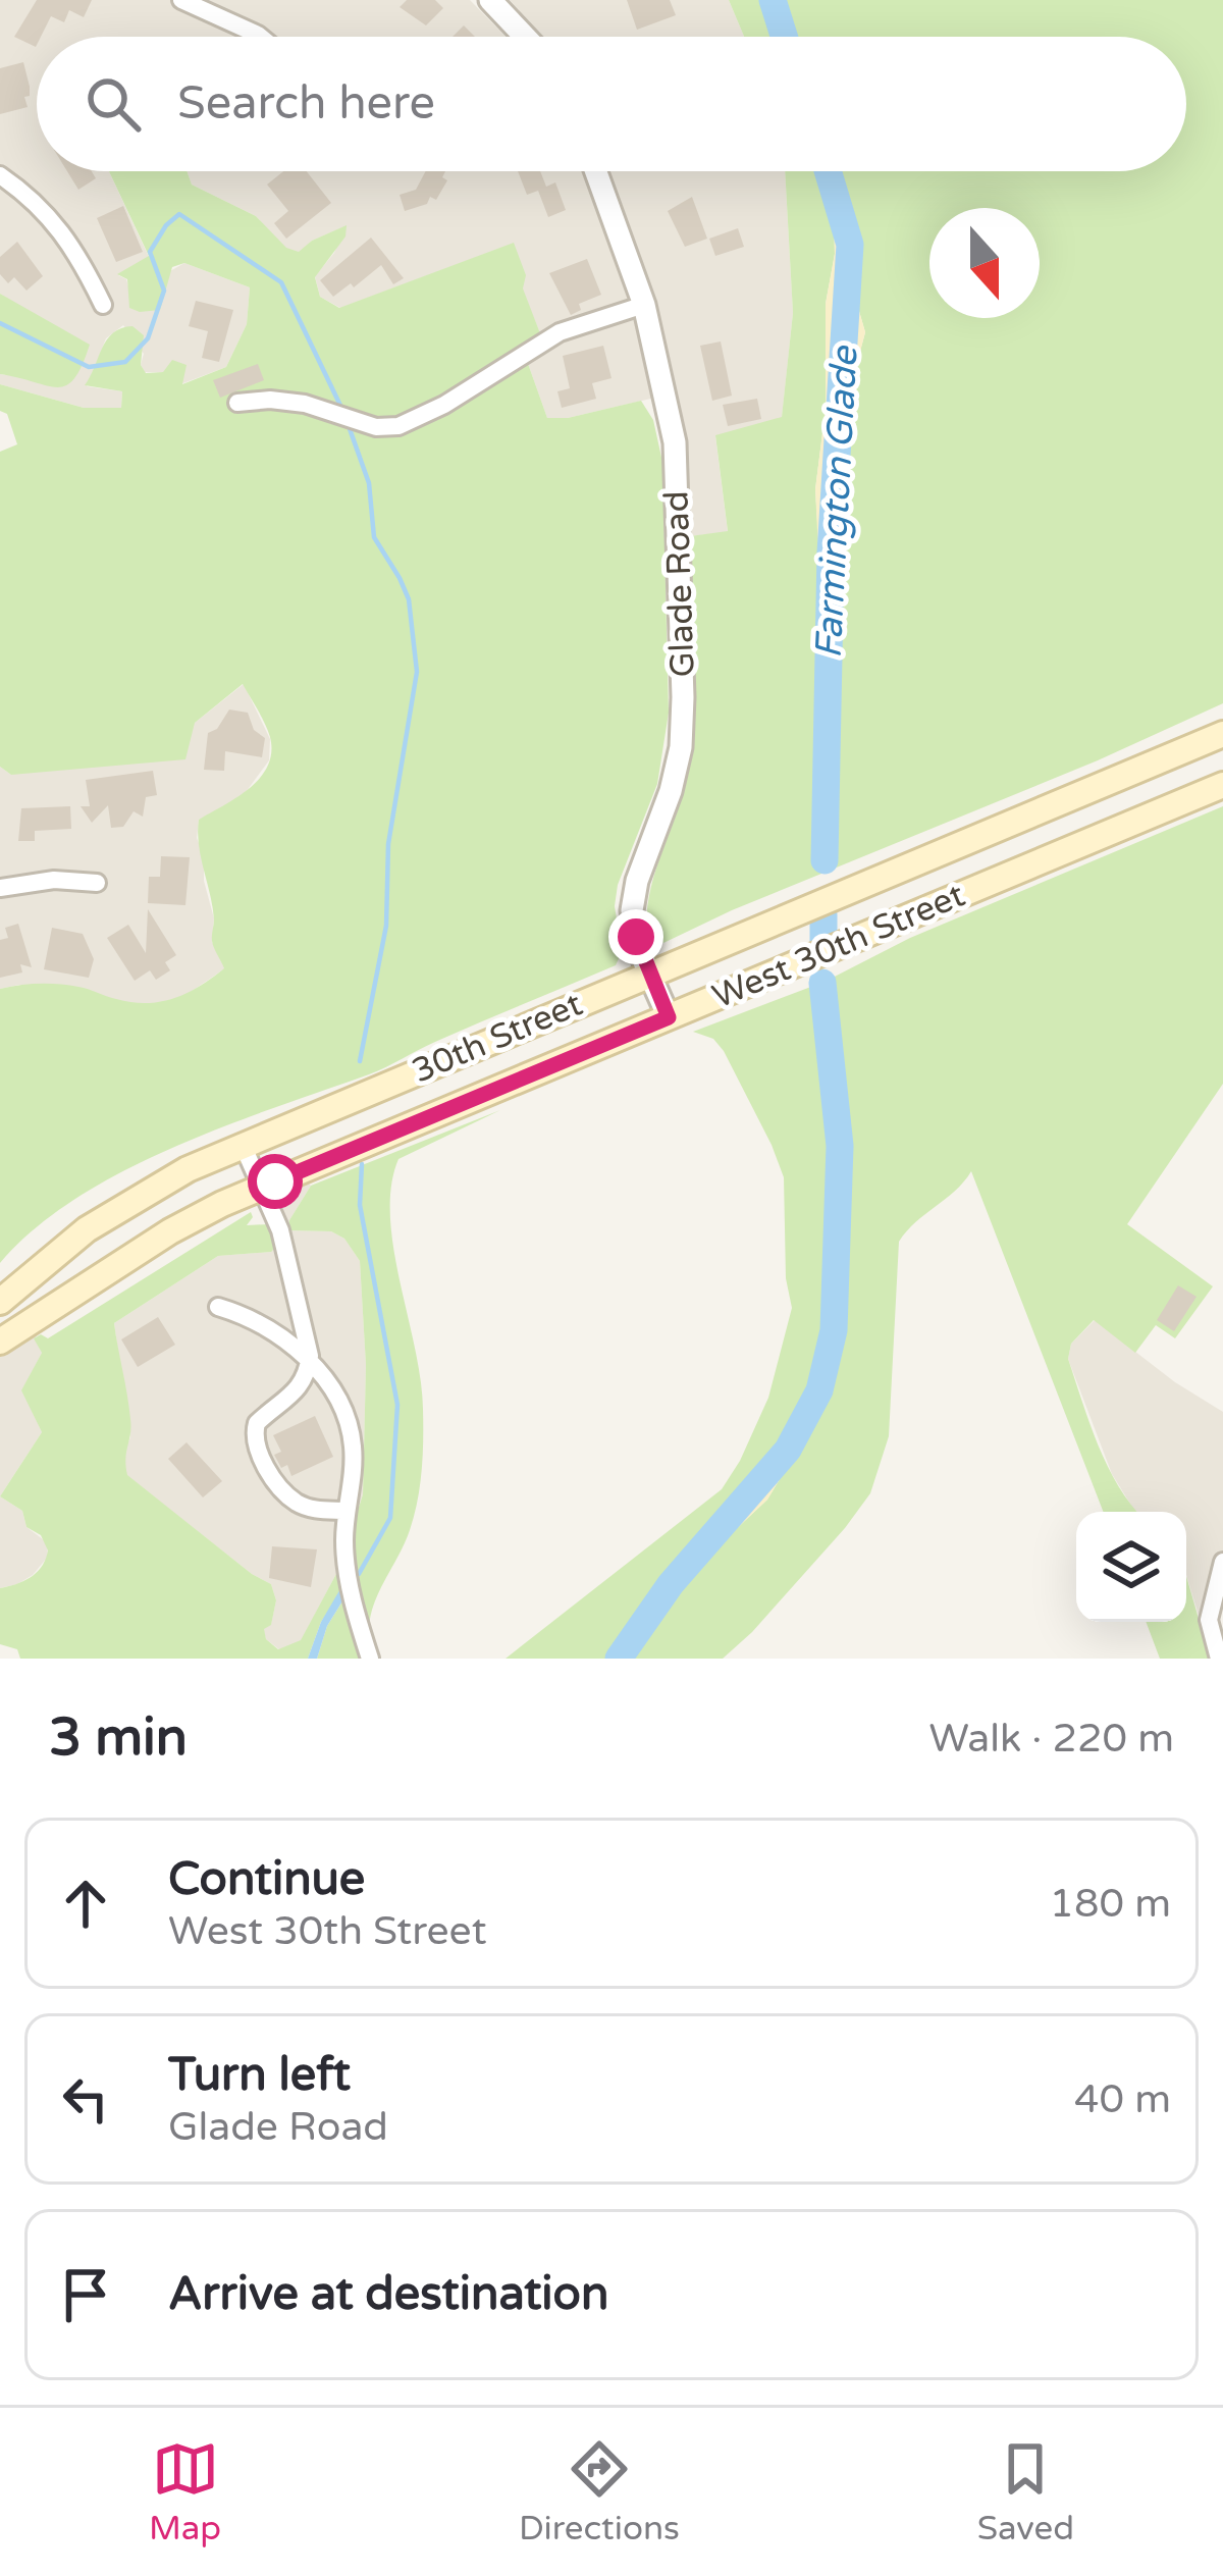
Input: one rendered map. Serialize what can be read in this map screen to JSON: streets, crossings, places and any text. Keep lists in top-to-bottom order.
{
  "streets": {
    "main road": ["West 30th Street", "30th Street"],
    "street": ["Glade Road"]
  },
  "crossings": [
    ["Glade Road", "West 30th Street"],
    ["Glade Road", "30th Street"]
  ],
  "water": ["Farmington Glade"],
  "north": "bottom",
  "page": {
    "search": "Search here",
    "heading": ["3 min", "Walk · 220 m"],
    "list": [
      ["Continue", "West 30th Street", "180 m"],
      ["Turn left", "Glade Road", "40 m"],
      "Arrive at destination"
    ],
    "nav": ["Map", "Directions", "Saved"]
  }
}
